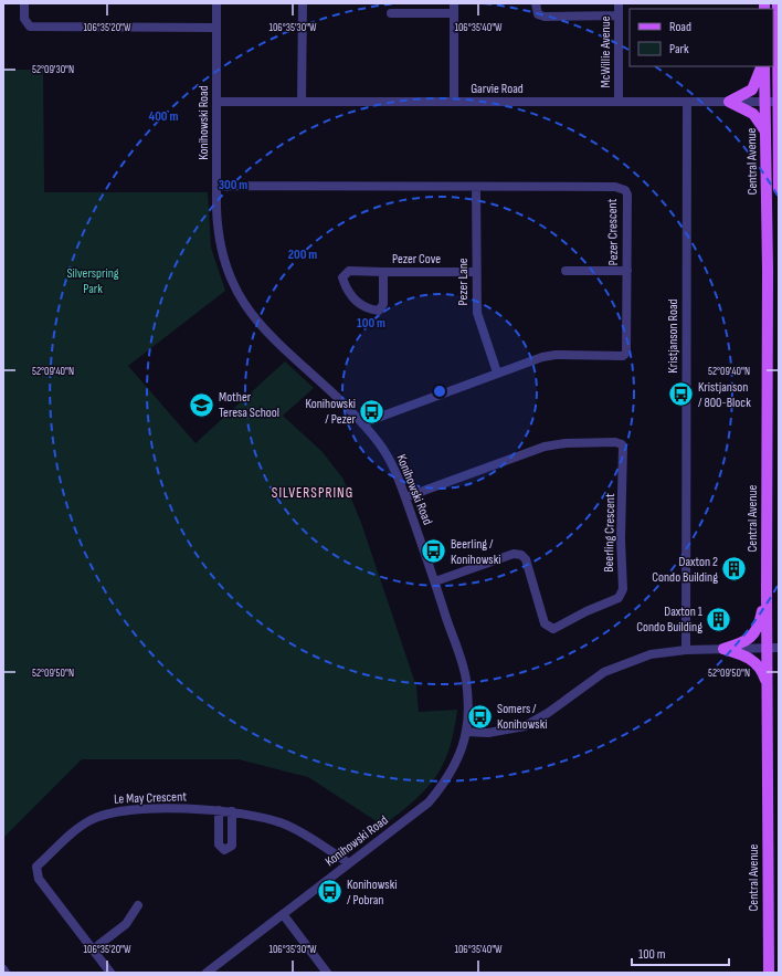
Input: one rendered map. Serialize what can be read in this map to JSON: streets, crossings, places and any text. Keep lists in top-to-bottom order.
{
  "streets": {
    "main road": ["Central Avenue"],
    "street": [
      "McWillie Avenue",
      "Garvie Road",
      "Konihowski Road",
      "Pezer Crescent",
      "Pezer Cove",
      "Pezer Lane",
      "Kristjanson Road",
      "Beerling Crescent",
      "Le May Crescent"
    ]
  },
  "crossings": [
    ["McWillie Avenue", "Garvie Road"],
    ["Garvie Road", "Konihowski Road"],
    ["Garvie Road", "Central Avenue"],
    ["Garvie Road", "Kristjanson Road"],
    ["Konihowski Road", "Pezer Crescent"],
    ["Konihowski Road", "Beerling Crescent"],
    ["Konihowski Road", "Le May Crescent"],
    ["Pezer Crescent", "Pezer Lane"],
    ["Pezer Cove", "Pezer Lane"]
  ],
  "districts": ["SILVERSPRING"],
  "parks": ["Silverspring Park"],
  "places": {
    "bus stop": [
      "Kristjanson / 800-Block",
      "Konihowski / Pezer",
      "Beerling / Konihowski",
      "Somers / Konihowski",
      "Konihowski / Pobran"
    ],
    "school or university": ["Mother Teresa School"],
    "building": ["Daxton 2 Condo Building", "Daxton 1 Condo Building"]
  },
  "legend": ["Road", "Park"],
  "scale_bar": "100 m",
  "coordinates": [
    "106°35'20\"W",
    "106°35'30\"W",
    "106°35'40\"W",
    "52°09'30\"N",
    "52°09'40\"N",
    "52°09'50\"N"
  ],
  "rings": [
    "400 m",
    "300 m",
    "200 m",
    "100 m"
  ]
}
